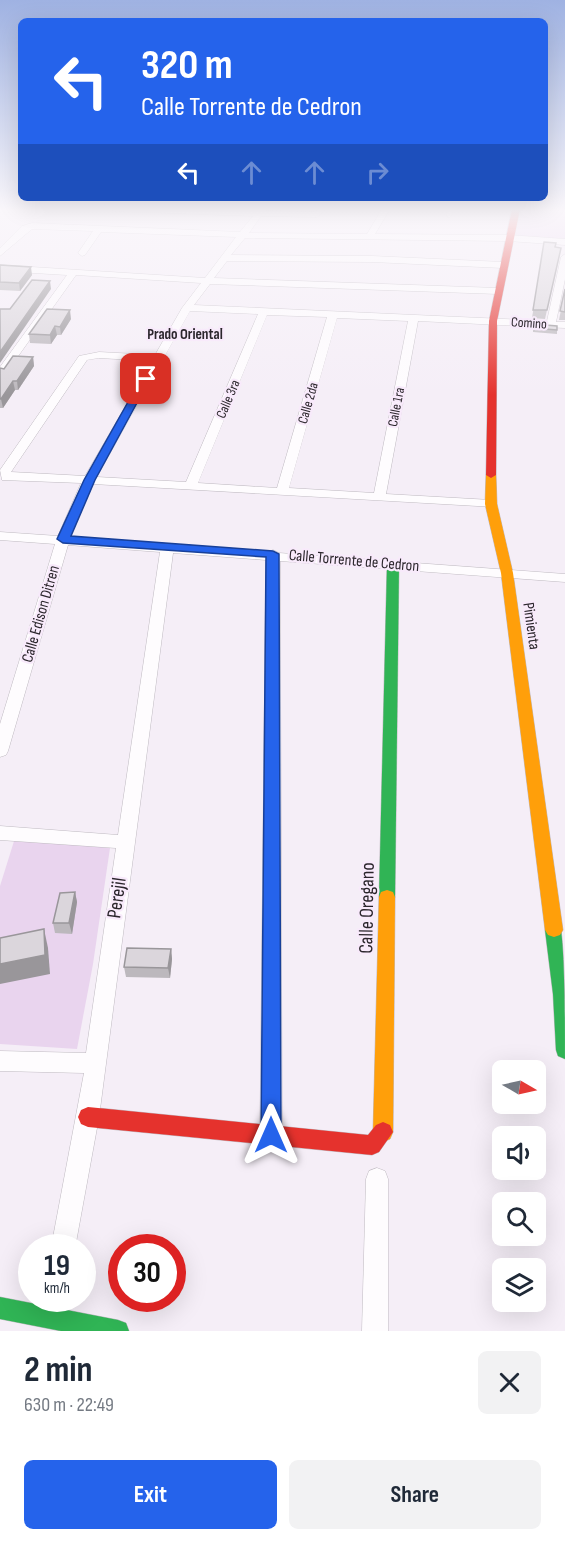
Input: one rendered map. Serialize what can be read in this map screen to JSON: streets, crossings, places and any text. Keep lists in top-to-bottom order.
{
  "streets": {
    "street": [
      "Comino",
      "Calle 3ra",
      "Calle 2da",
      "Calle 1ra",
      "Calle Torrente de Cedron",
      "Calle Edison Ditren",
      "Pimienta",
      "Perejil",
      "Calle Oregano"
    ]
  },
  "crossings": [
    ["Comino", "Calle 3ra"],
    ["Comino", "Calle 2da"],
    ["Comino", "Calle 1ra"],
    ["Comino", "Calle Edison Ditren"],
    ["Comino", "Pimienta"],
    ["Calle Torrente de Cedron", "Calle Edison Ditren"],
    ["Calle Torrente de Cedron", "Pimienta"],
    ["Calle Torrente de Cedron", "Perejil"],
    ["Calle Torrente de Cedron", "Calle Oregano"]
  ],
  "districts": ["Prado Oriental"],
  "north": "right",
  "page": {
    "turn": ["320 m", "Calle Torrente de Cedron"],
    "speed": "19 km/h",
    "limit": "30",
    "heading": ["2 min", "630 m · 22:49"],
    "buttons": ["Exit", "Share"]
  }
}
